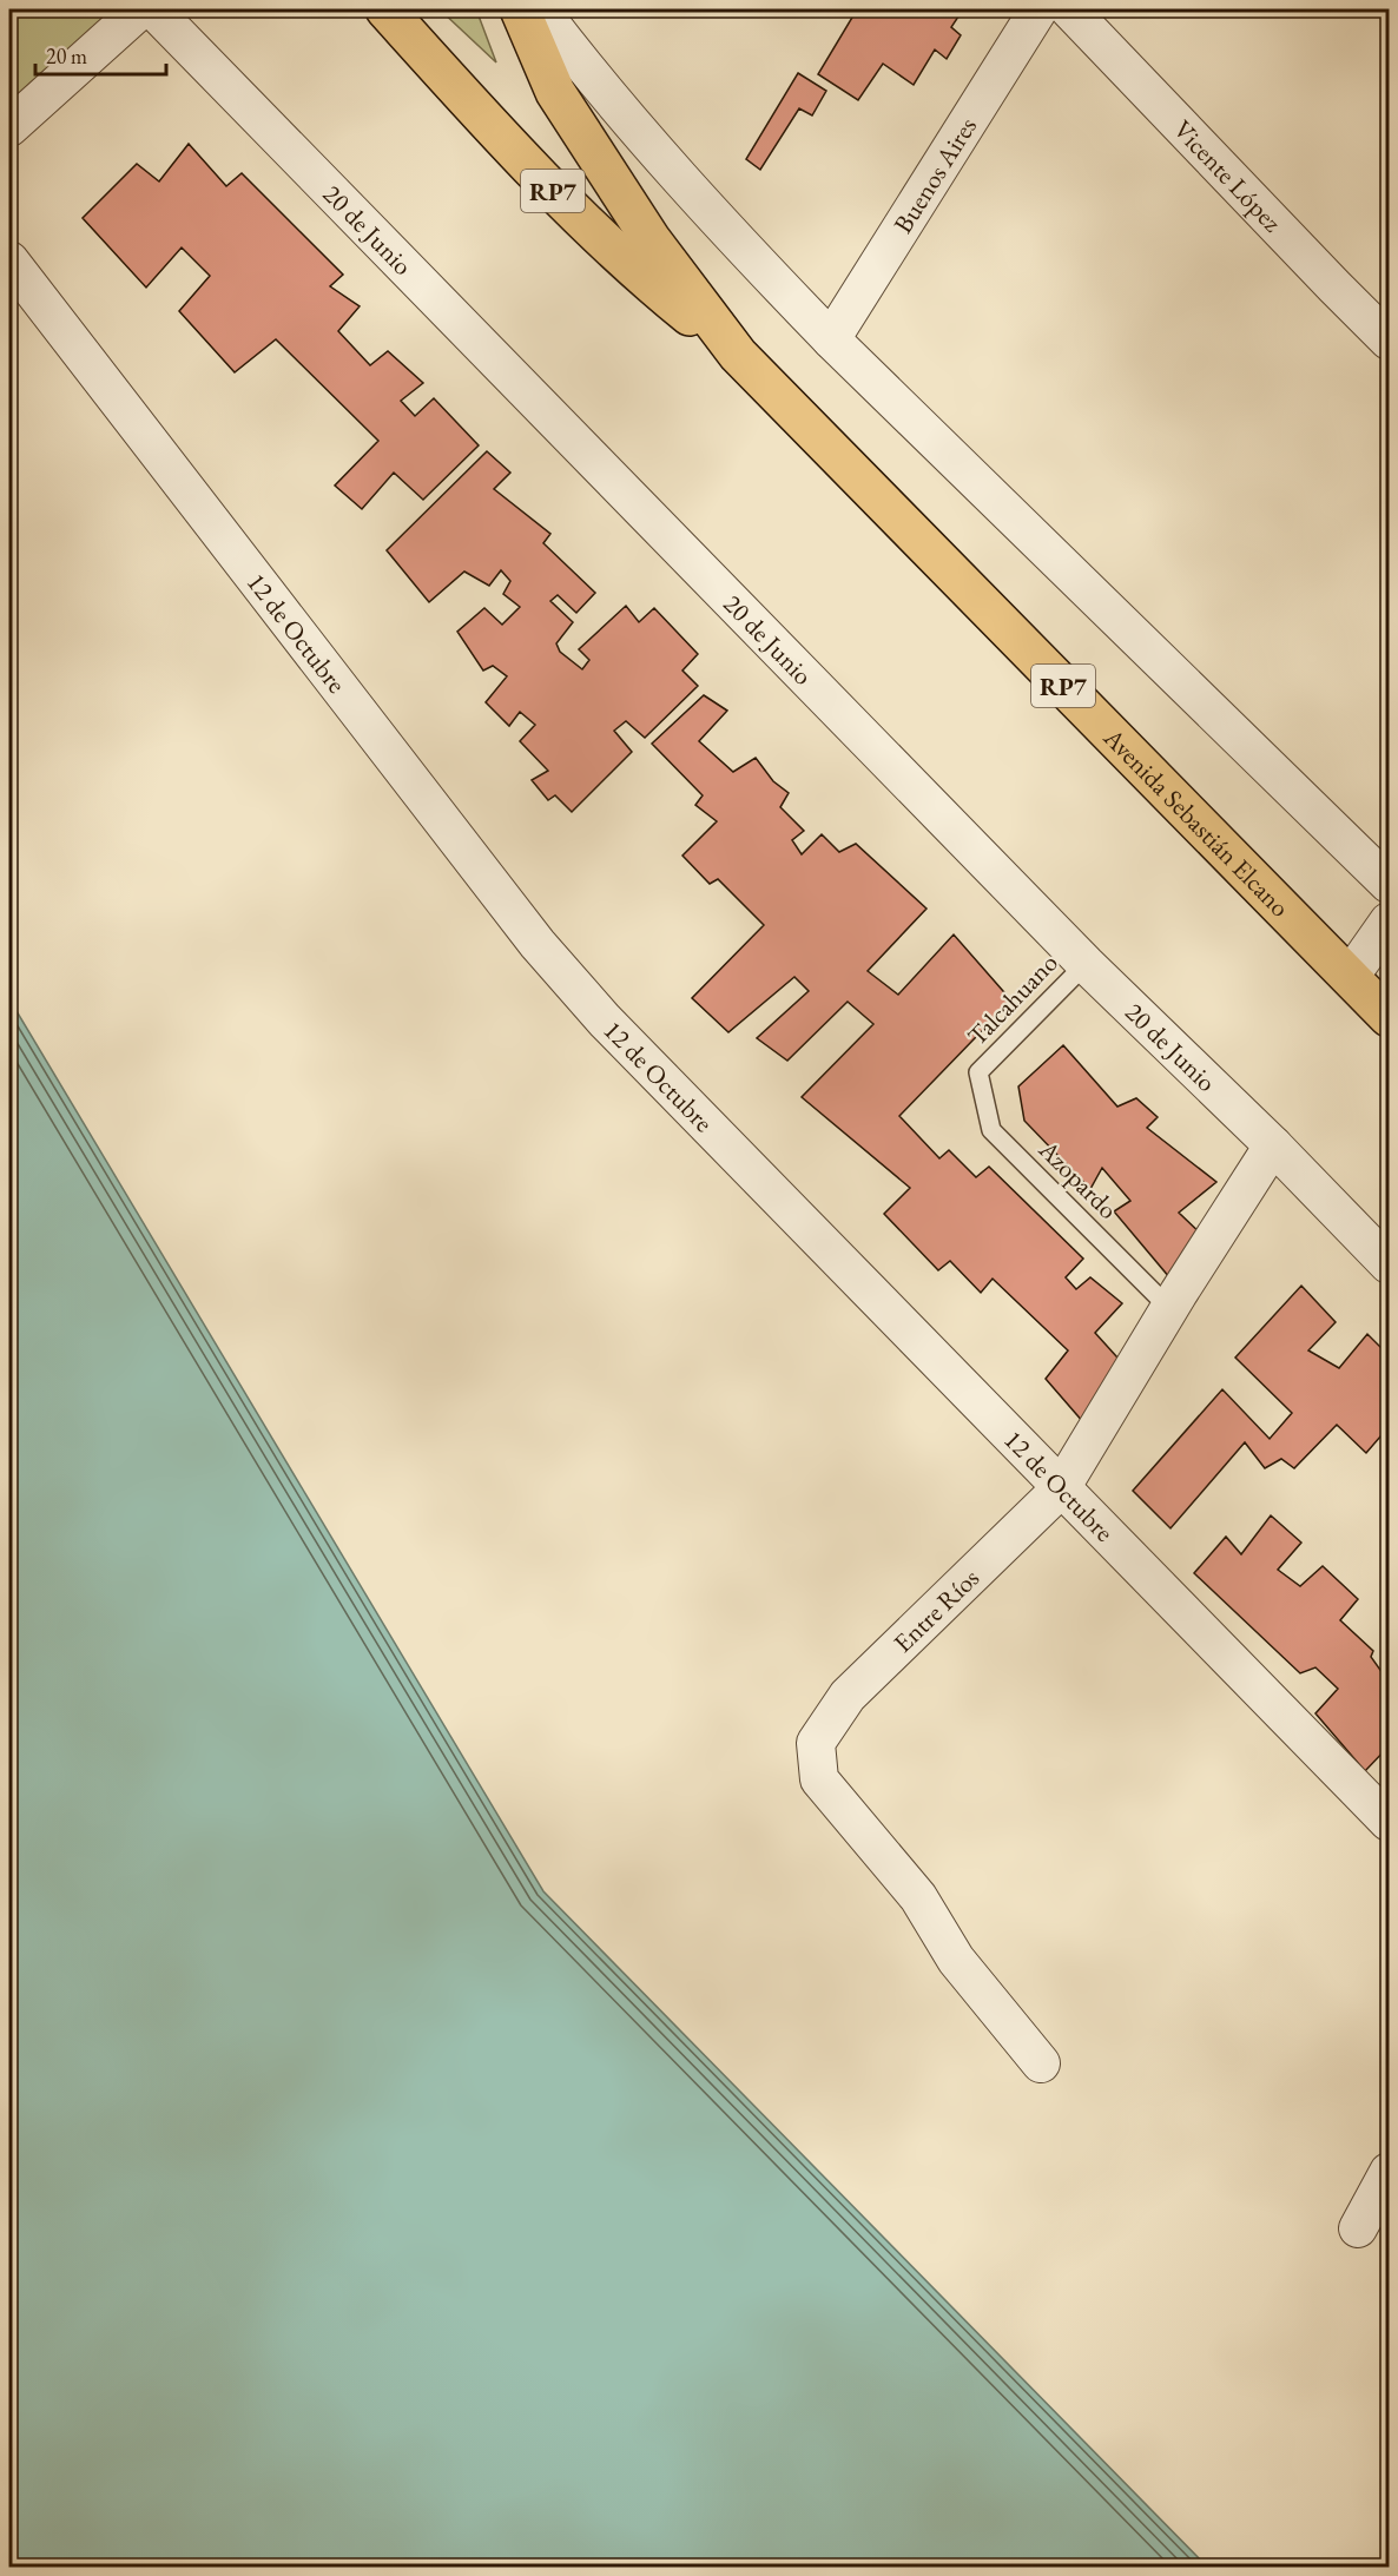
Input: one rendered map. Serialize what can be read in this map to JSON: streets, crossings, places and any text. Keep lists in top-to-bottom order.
{
  "streets": {
    "main road": ["RP7", "Avenida Sebastián Elcano"],
    "street": [
      "Buenos Aires",
      "Vicente López",
      "20 de Junio",
      "12 de Octubre",
      "Entre Ríos"
    ],
    "lane": ["Talcahuano", "Azopardo"]
  },
  "crossings": [
    ["20 de Junio", "Talcahuano"],
    ["20 de Junio", "Entre Ríos"],
    ["12 de Octubre", "Entre Ríos"],
    ["Talcahuano", "Azopardo"],
    ["Azopardo", "Entre Ríos"]
  ],
  "scale_bar": "20 m"
}
